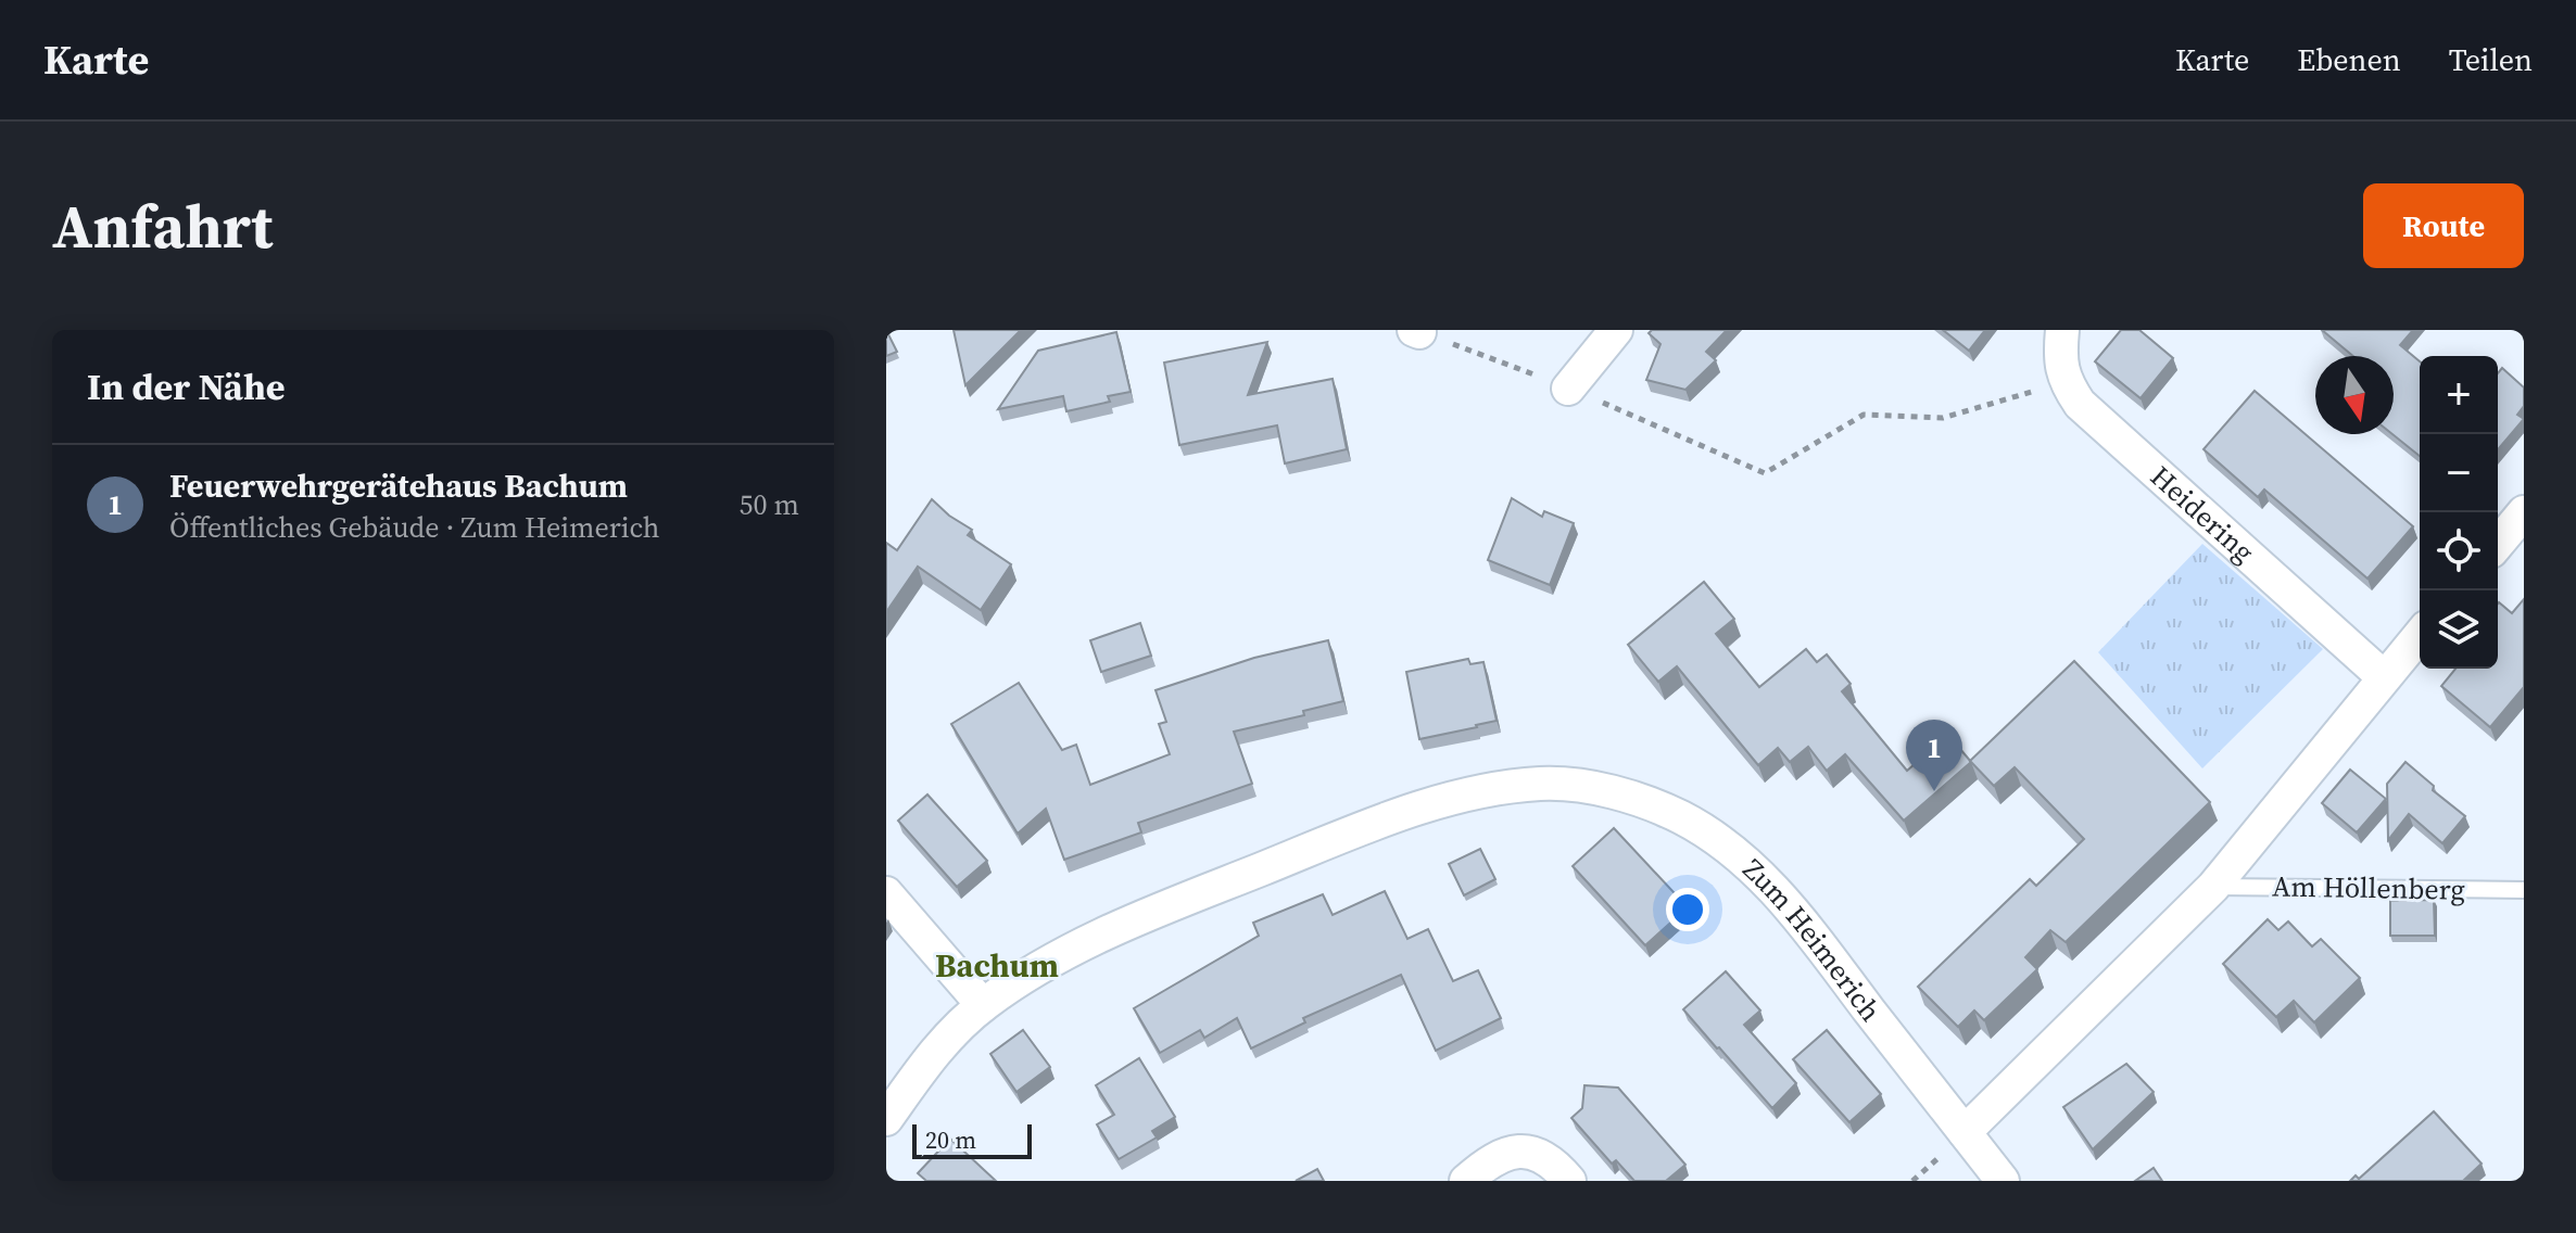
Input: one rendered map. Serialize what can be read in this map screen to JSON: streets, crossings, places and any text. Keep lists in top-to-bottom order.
{
  "streets": {
    "street": ["Heidering", "Zum Heimerich"],
    "lane": ["Am Höllenberg"]
  },
  "districts": ["Bachum"],
  "scale_bar": "20 m",
  "north": "bottom",
  "page": {
    "header": "Karte",
    "nav": ["Karte", "Ebenen", "Teilen"],
    "buttons": "Route",
    "title": "Anfahrt",
    "heading": "In der Nähe",
    "map_buttons": ["+", "−"],
    "list": [
      {
        "mark": "1",
        "name": "Feuerwehrgerätehaus Bachum",
        "note": "Öffentliches Gebäude · Zum Heimerich",
        "value": "50 m"
      }
    ],
    "pins": "1",
    "scale": "20 m"
  }
}
